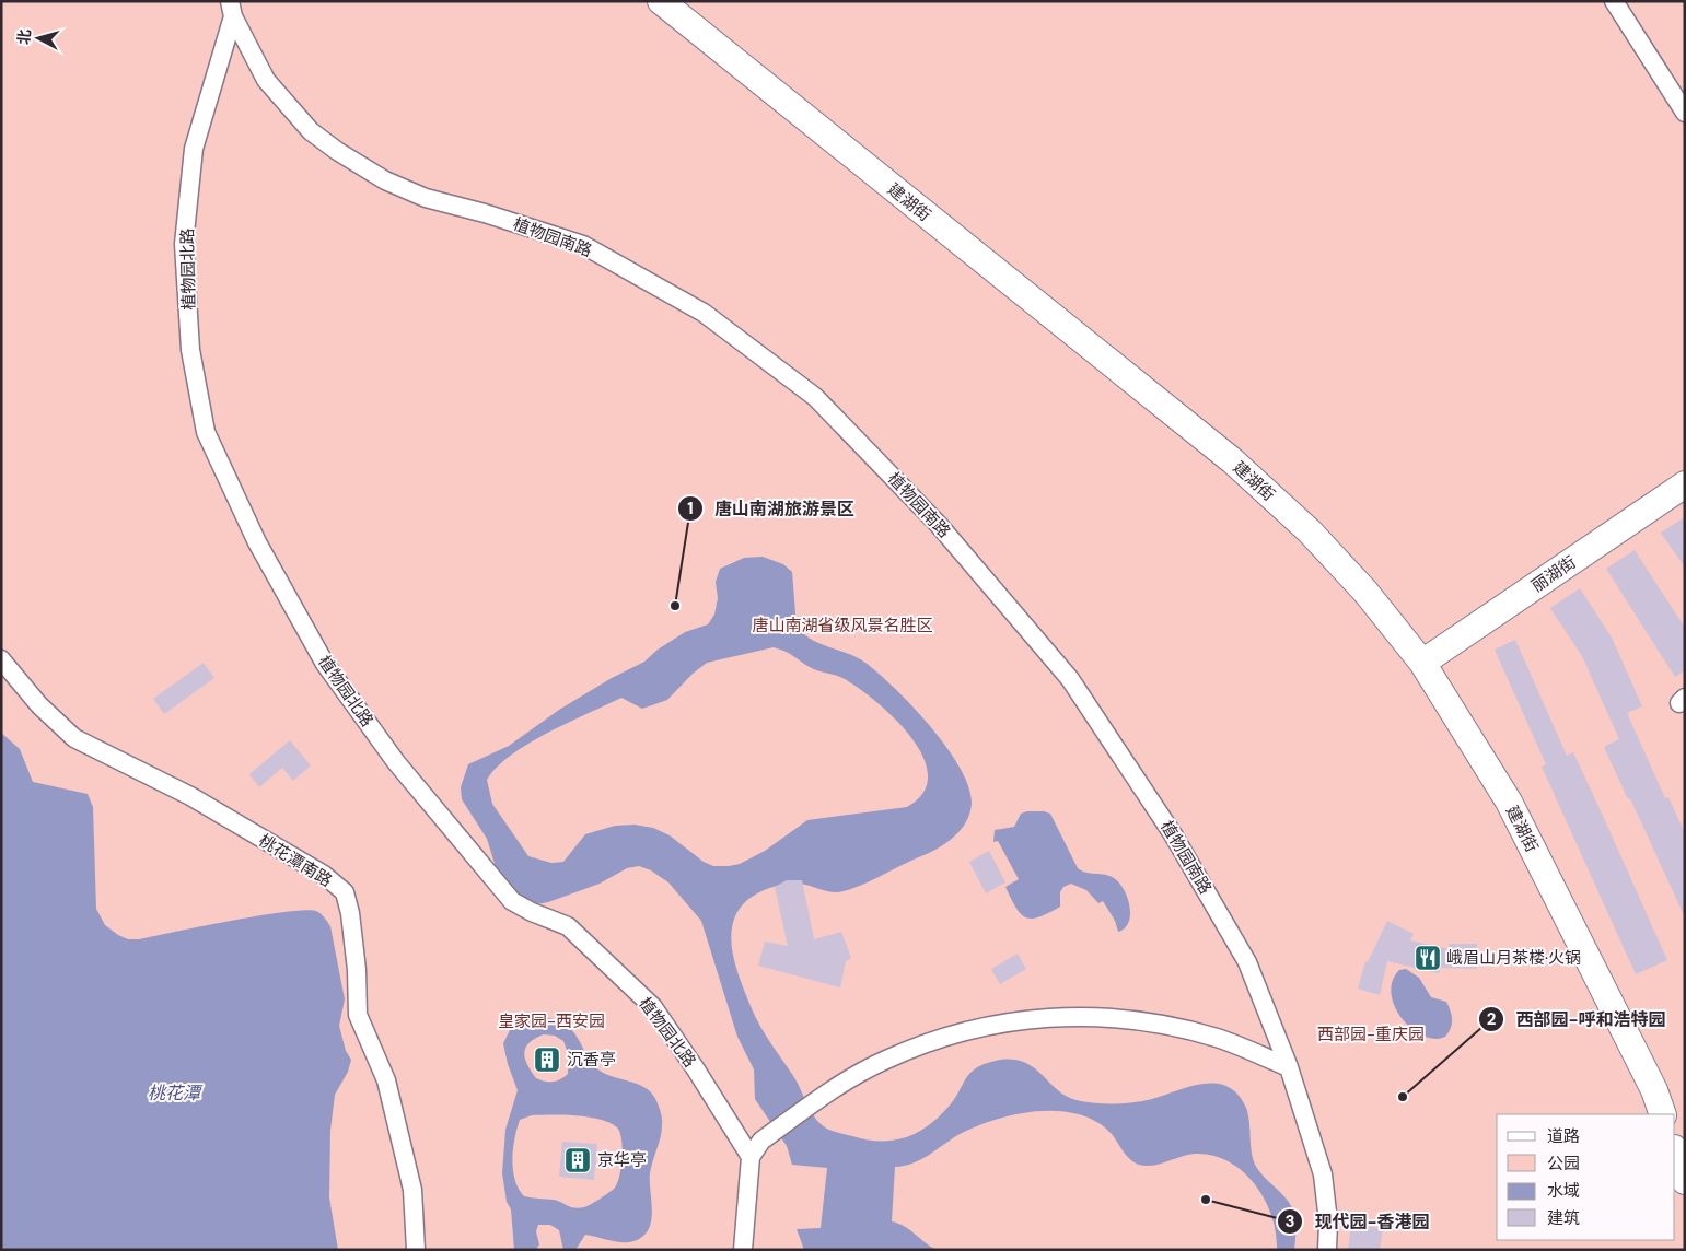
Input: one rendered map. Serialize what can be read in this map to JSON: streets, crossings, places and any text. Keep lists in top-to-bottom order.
{
  "streets": {
    "street": [
      "建湖街",
      "植物园南路",
      "植物园北路",
      "丽湖街",
      "桃花潭南路"
    ]
  },
  "crossings": [
    ["建湖街", "丽湖街"],
    ["植物园南路", "植物园北路"]
  ],
  "water": ["桃花潭"],
  "parks": ["唐山南湖省级风景名胜区", "皇家园-西安园", "西部园-重庆园"],
  "places": {
    "other": ["唐山南湖旅游景区", "西部园-呼和浩特园", "现代园-香港园"],
    "restaurant": ["峨眉山月茶楼·火锅"],
    "building": ["沉香亭", "京华亭"]
  },
  "legend": [
    "道路",
    "公园",
    "水域",
    "建筑"
  ],
  "north": "left"
}
